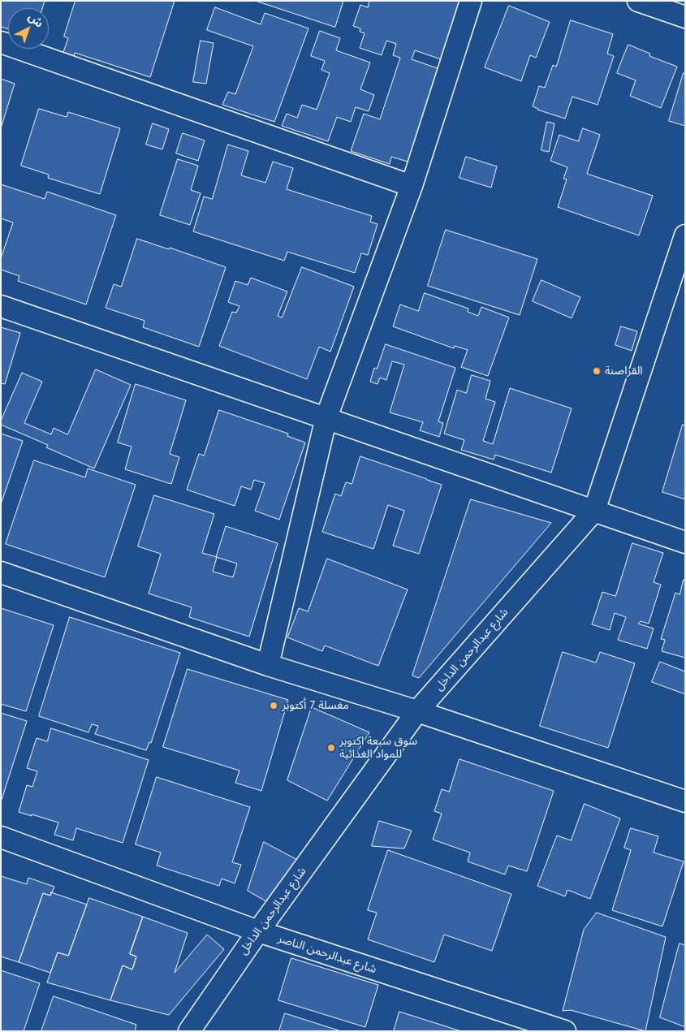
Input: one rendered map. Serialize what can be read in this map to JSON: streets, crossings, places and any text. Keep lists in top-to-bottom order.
{
  "streets": {
    "street": ["شارع عبدالرحمن الداخل", "شارع عبدالرحمن الناصر"]
  },
  "crossings": [
    ["شارع عبدالرحمن الداخل", "شارع عبدالرحمن الناصر"]
  ],
  "places": ["القراصنة", "مغسلة 7 أكتوبر", "سوق سبعة اكتوبر للمواد الغذائية"],
  "north": "top right"
}
